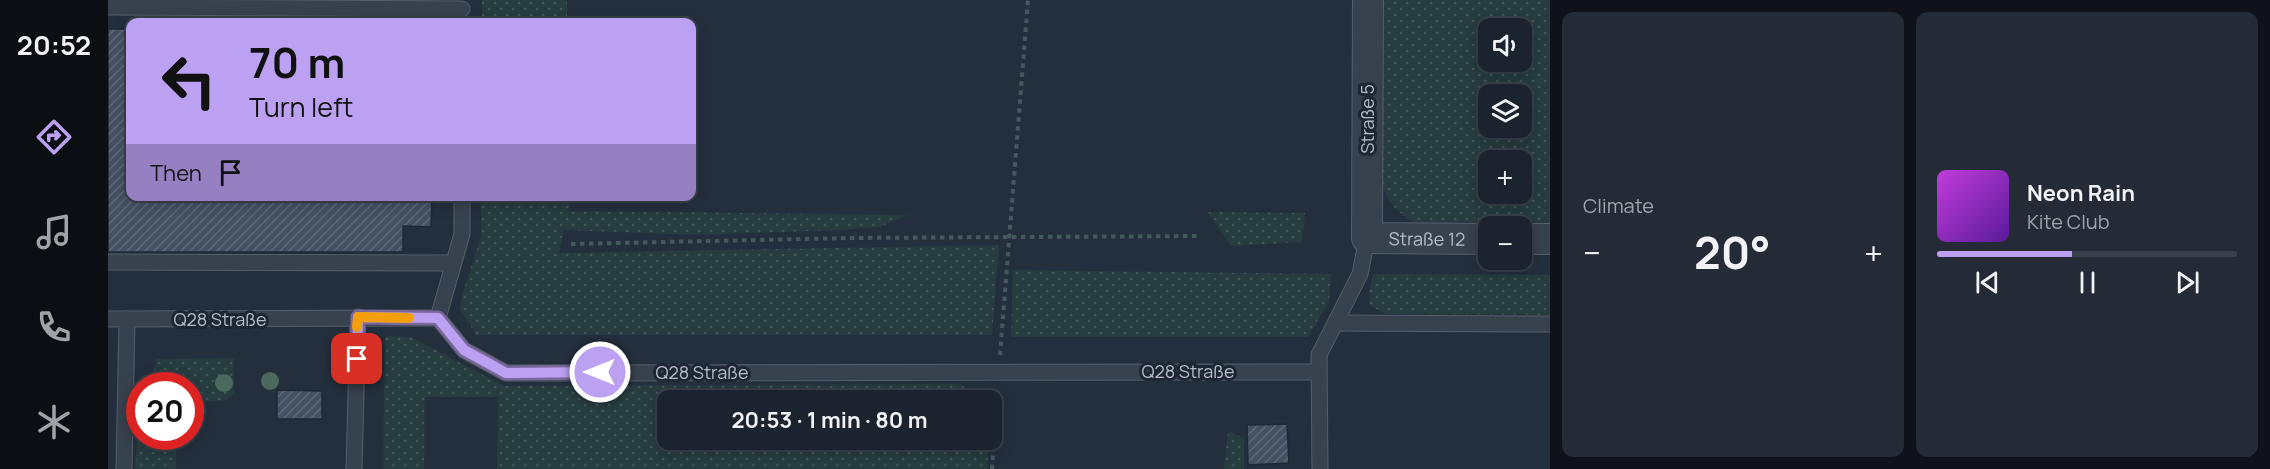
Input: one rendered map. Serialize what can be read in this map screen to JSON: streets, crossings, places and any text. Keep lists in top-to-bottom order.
{
  "streets": {
    "street": ["Straße 5", "Straße 12"],
    "lane": ["Q28 Straße"]
  },
  "crossings": [
    ["Straße 5", "Straße 12"]
  ],
  "page": {
    "tabs": "20:52",
    "tile": "Climate",
    "map_buttons": ["+", "−"],
    "turn": ["70 m", "Turn left"],
    "then": "Then",
    "song": ["Neon Rain", "Kite Club"],
    "heat": ["−", "20°", "+"],
    "limit": "20",
    "trip": "20:53 · 1 min · 80 m"
  }
}
